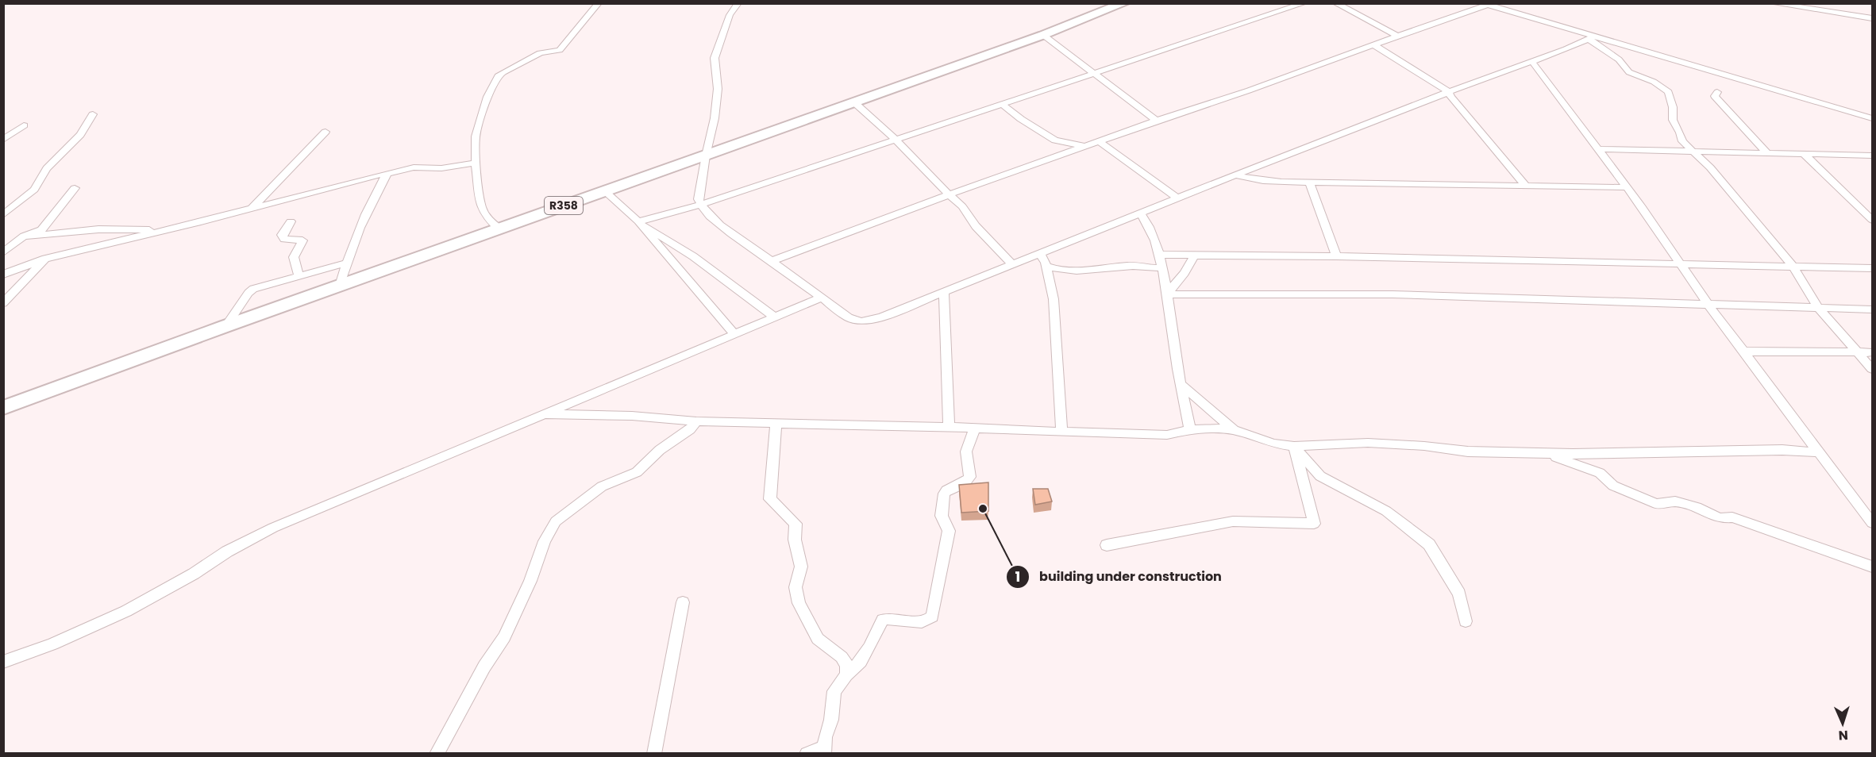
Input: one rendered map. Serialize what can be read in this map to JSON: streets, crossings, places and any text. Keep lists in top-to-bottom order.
{
  "streets": {
    "main road": ["R358"]
  },
  "places": ["building under construction"],
  "north": "bottom"
}
